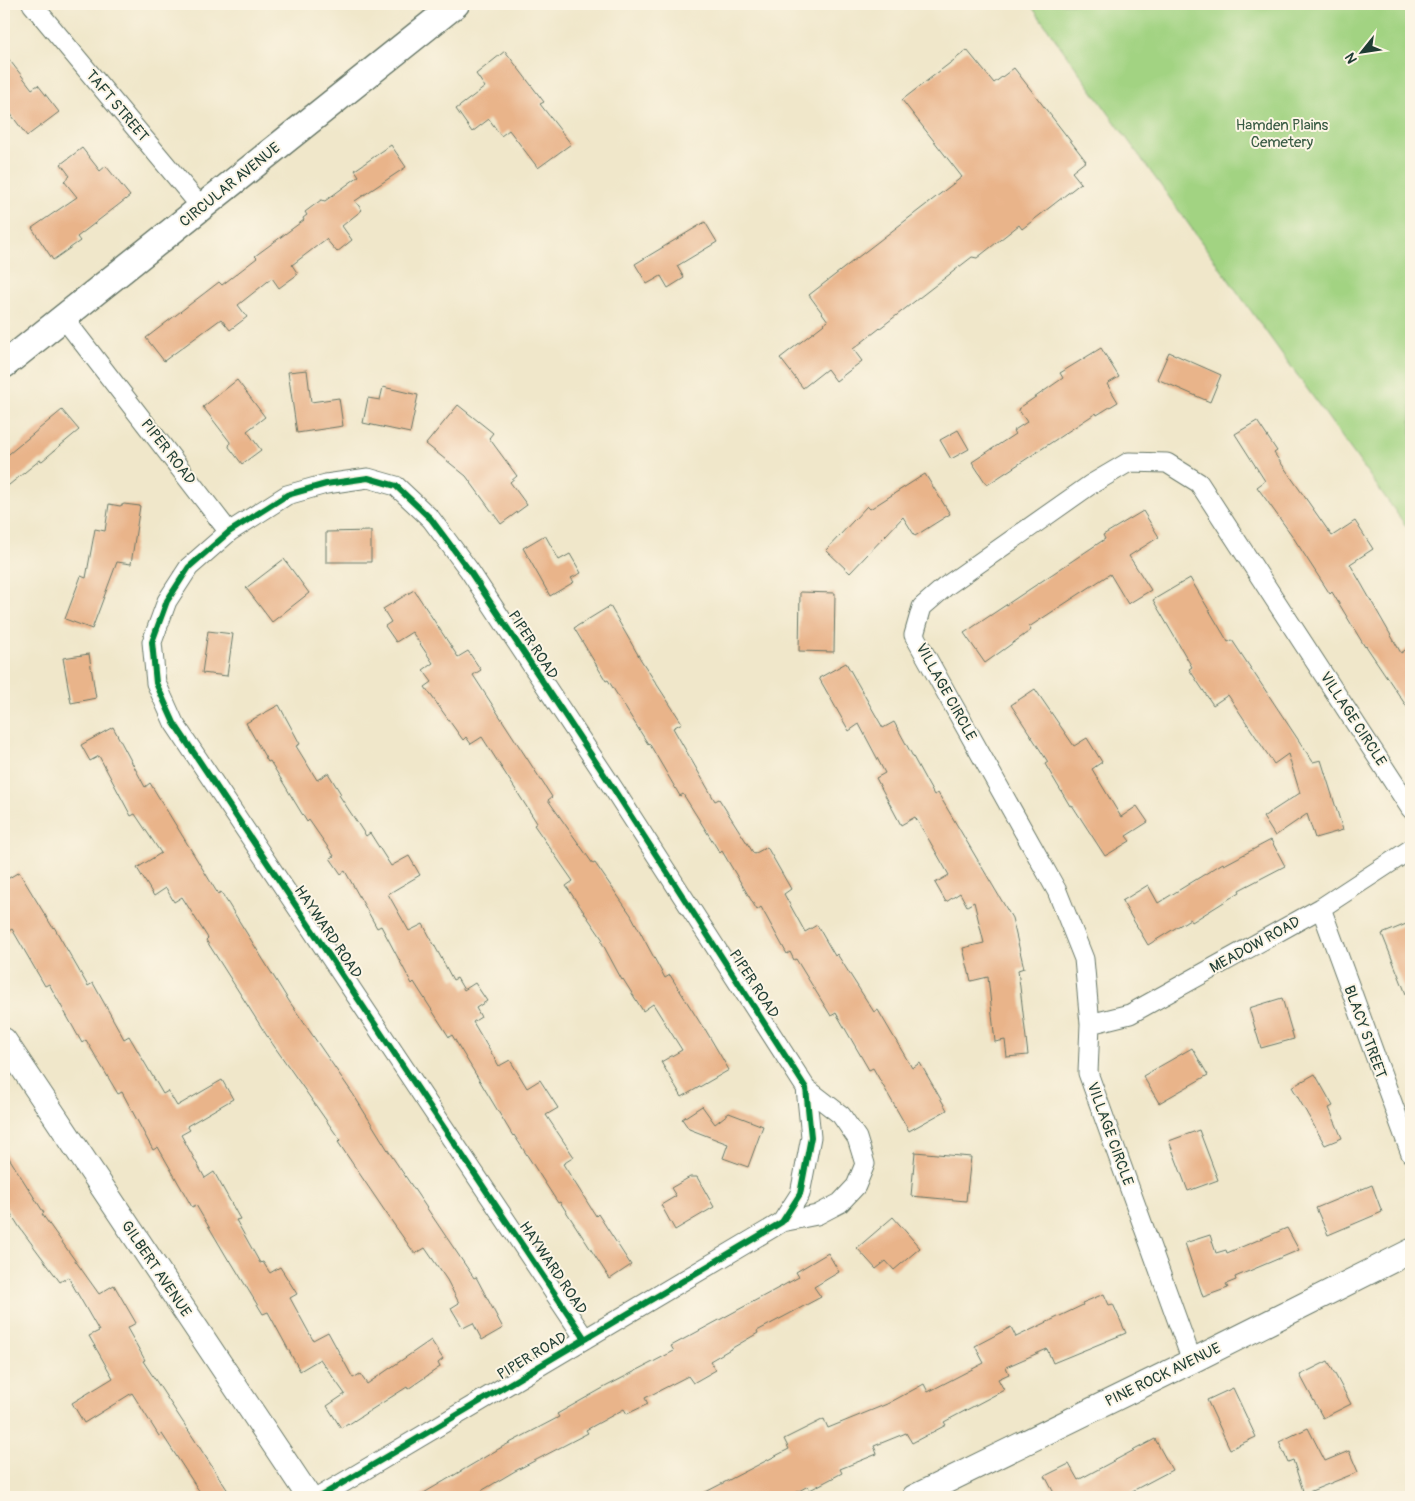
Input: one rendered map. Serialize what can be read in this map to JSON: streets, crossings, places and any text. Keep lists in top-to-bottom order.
{
  "streets": {
    "main road": ["CIRCULAR AVENUE"],
    "street": [
      "TAFT STREET",
      "PIPER ROAD",
      "VILLAGE CIRCLE",
      "HAYWARD ROAD",
      "MEADOW ROAD",
      "BLACY STREET",
      "GILBERT AVENUE",
      "PINE ROCK AVENUE"
    ]
  },
  "crossings": [
    ["TAFT STREET", "CIRCULAR AVENUE"],
    ["CIRCULAR AVENUE", "PIPER ROAD"],
    ["PIPER ROAD", "HAYWARD ROAD"],
    ["VILLAGE CIRCLE", "MEADOW ROAD"],
    ["VILLAGE CIRCLE", "PINE ROCK AVENUE"],
    ["MEADOW ROAD", "BLACY STREET"]
  ],
  "parks": ["Hamden Plains Cemetery"],
  "north": "bottom left"
}
